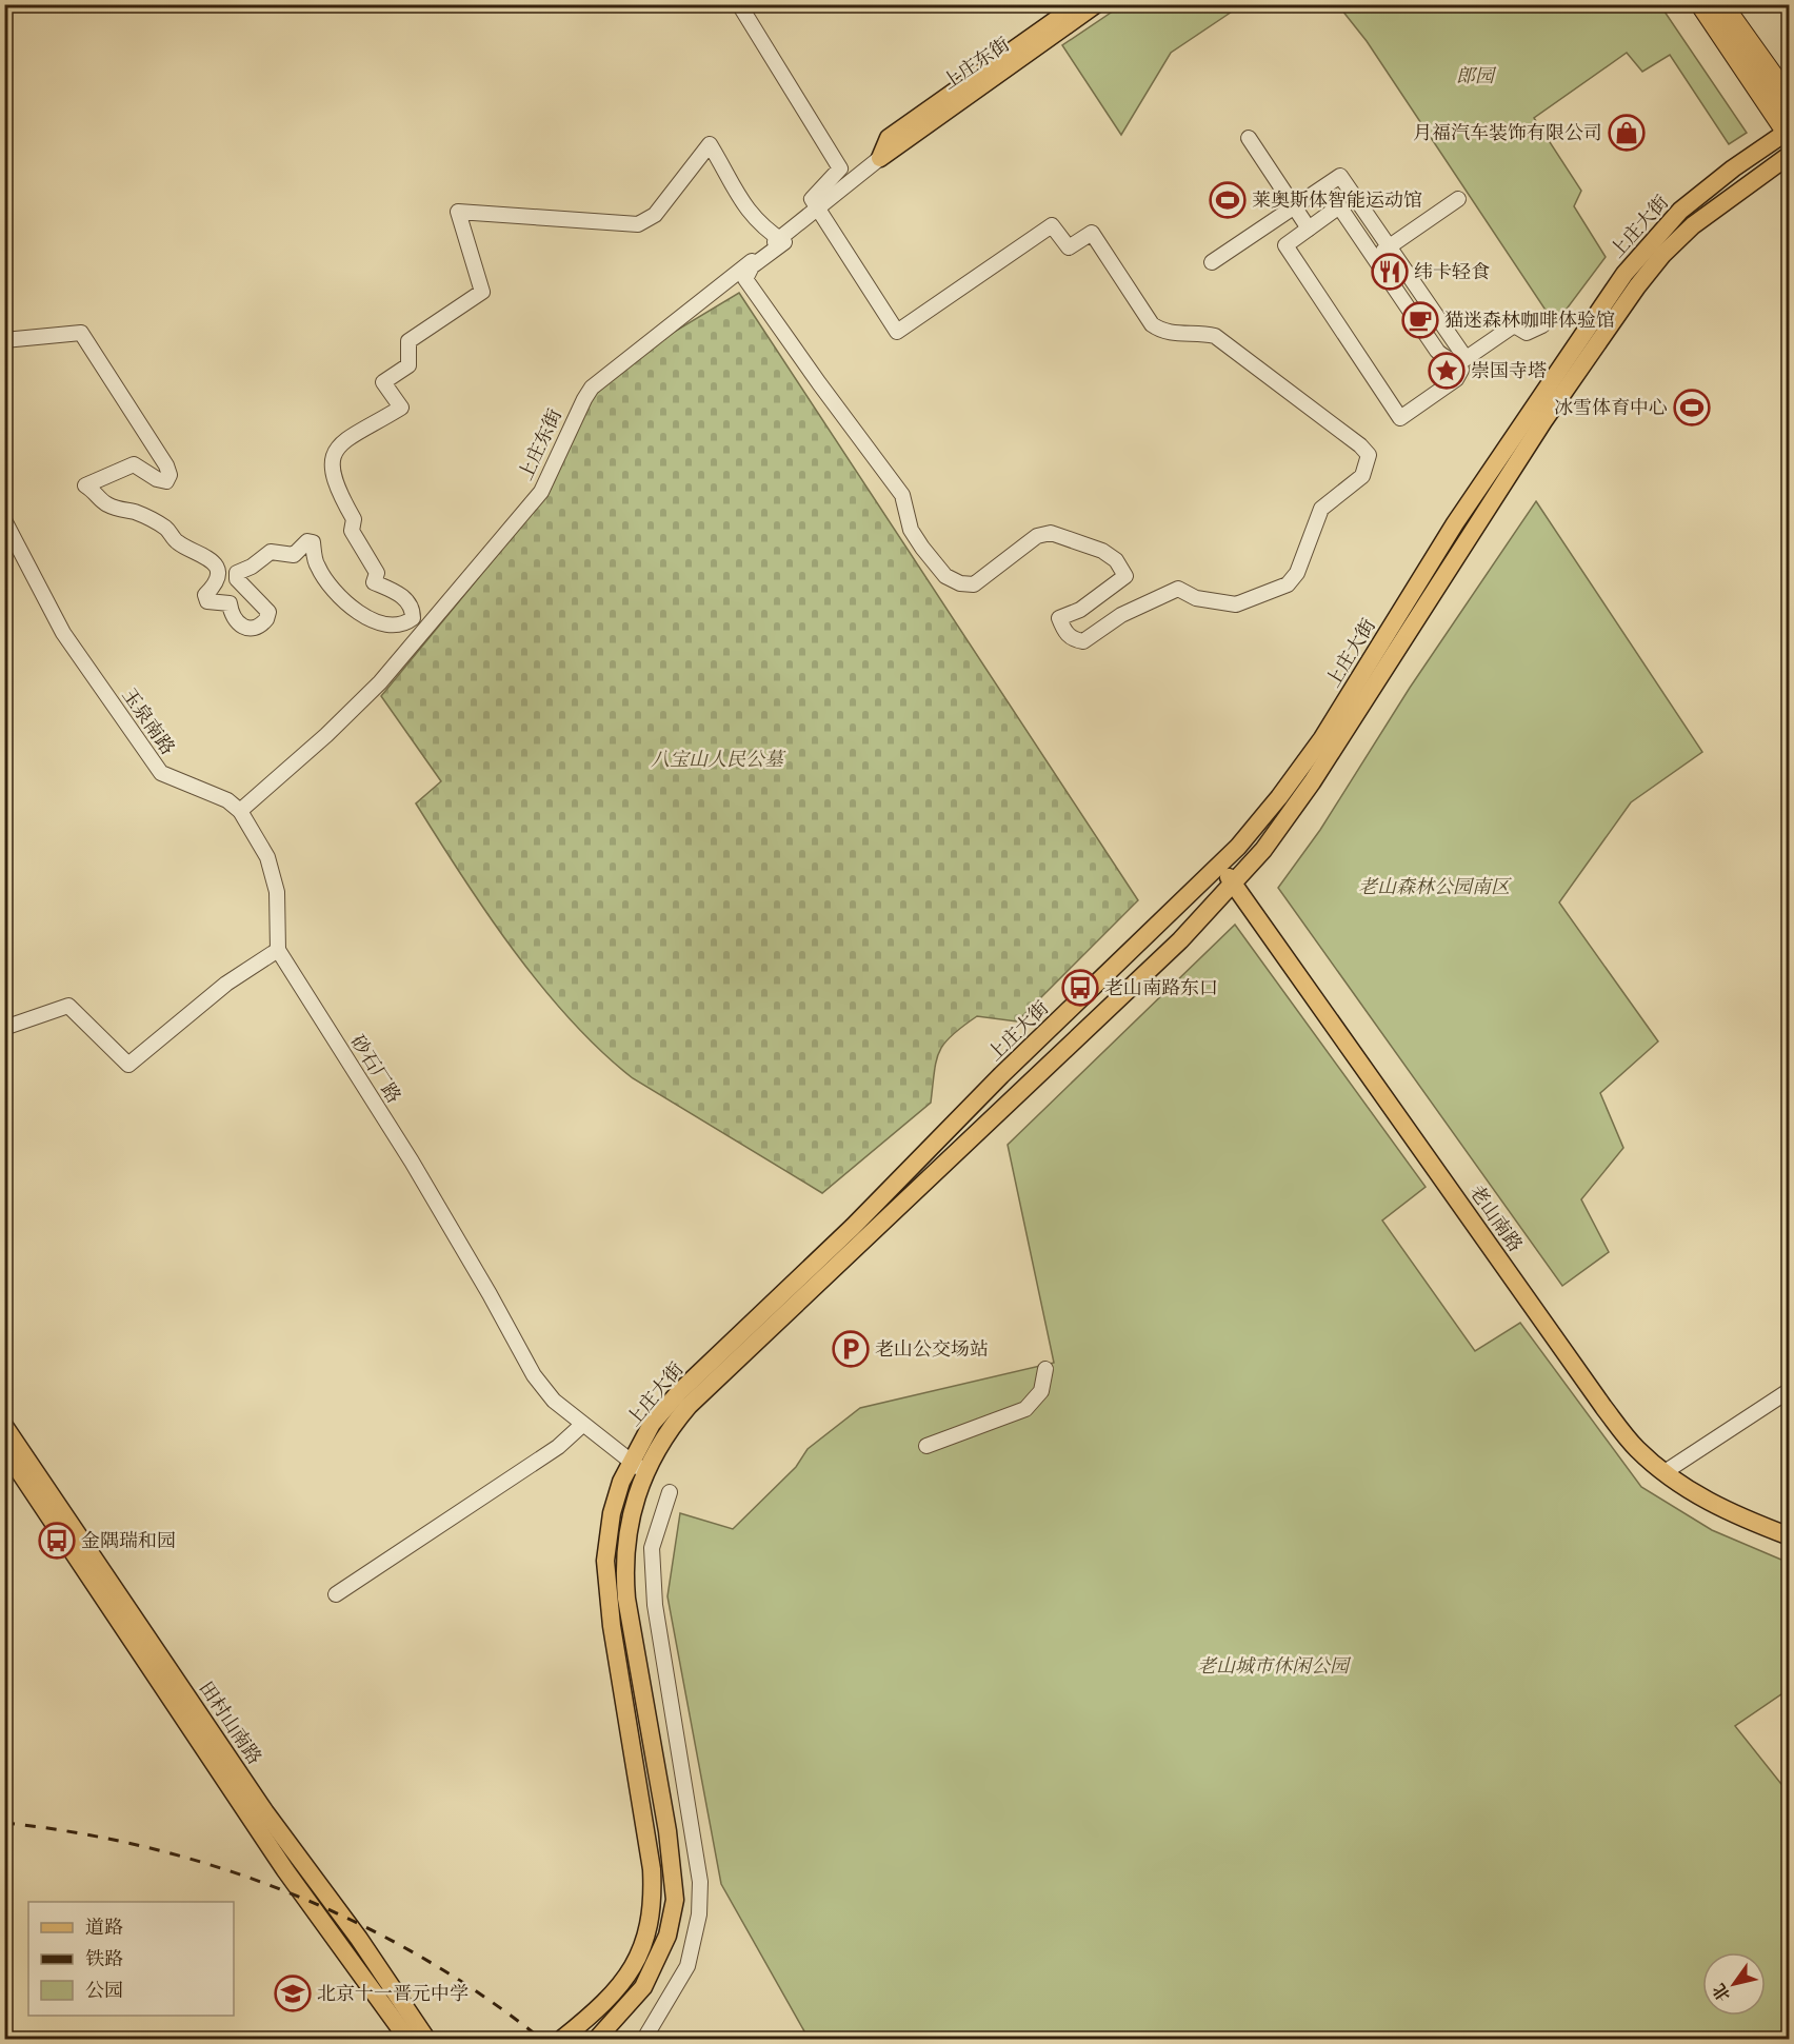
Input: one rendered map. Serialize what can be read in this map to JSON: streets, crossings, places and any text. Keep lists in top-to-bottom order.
{
  "streets": {
    "main road": [
      "上庄东街",
      "上庄大街",
      "老山南路",
      "田村山南路"
    ],
    "street": ["玉泉南路", "砂石厂路"]
  },
  "crossings": [
    ["上庄东街", "玉泉南路"],
    ["上庄大街", "砂石厂路"],
    ["上庄大街", "老山南路"],
    ["玉泉南路", "砂石厂路"]
  ],
  "parks": [
    "郎园",
    "八宝山人民公墓",
    "老山森林公园南区",
    "老山城市休闲公园"
  ],
  "places": {
    "shop": ["月福汽车装饰有限公司"],
    "sports": ["莱奥斯体智能运动馆", "冰雪体育中心"],
    "restaurant": ["纬卡轻食"],
    "cafe": ["猫迷森林咖啡体验馆"],
    "place": ["崇国寺塔"],
    "bus stop": ["老山南路东口", "金隅瑞和园"],
    "parking": ["老山公交场站"],
    "school or university": ["北京十一晋元中学"]
  },
  "legend": ["道路", "铁路", "公园"],
  "north": "bottom left"
}
